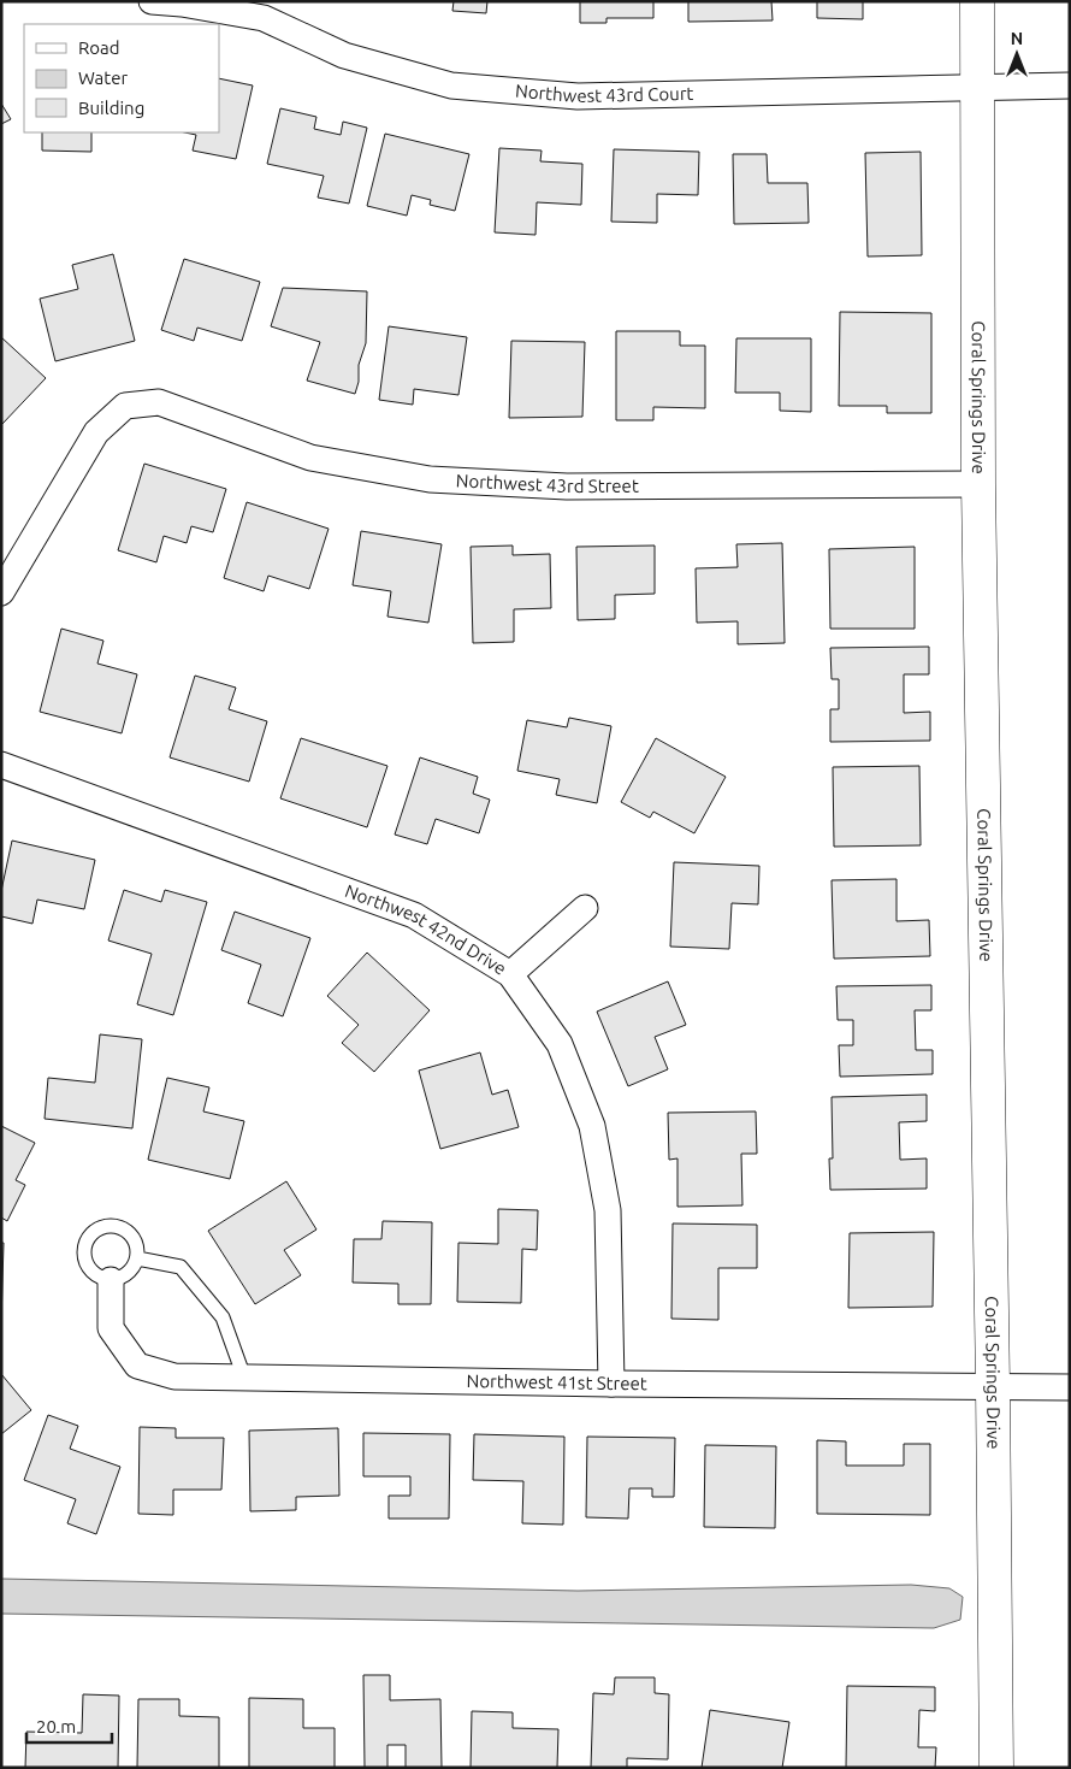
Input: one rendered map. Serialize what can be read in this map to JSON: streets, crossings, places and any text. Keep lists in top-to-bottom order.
{
  "streets": {
    "main road": ["Coral Springs Drive"],
    "street": [
      "Northwest 43rd Court",
      "Northwest 43rd Street",
      "Northwest 42nd Drive",
      "Northwest 41st Street"
    ]
  },
  "crossings": [
    ["Northwest 43rd Court", "Coral Springs Drive"],
    ["Coral Springs Drive", "Northwest 43rd Street"],
    ["Coral Springs Drive", "Northwest 41st Street"],
    ["Northwest 42nd Drive", "Northwest 41st Street"]
  ],
  "legend": ["Road", "Water", "Building"],
  "scale_bar": "20 m",
  "north": "top"
}
